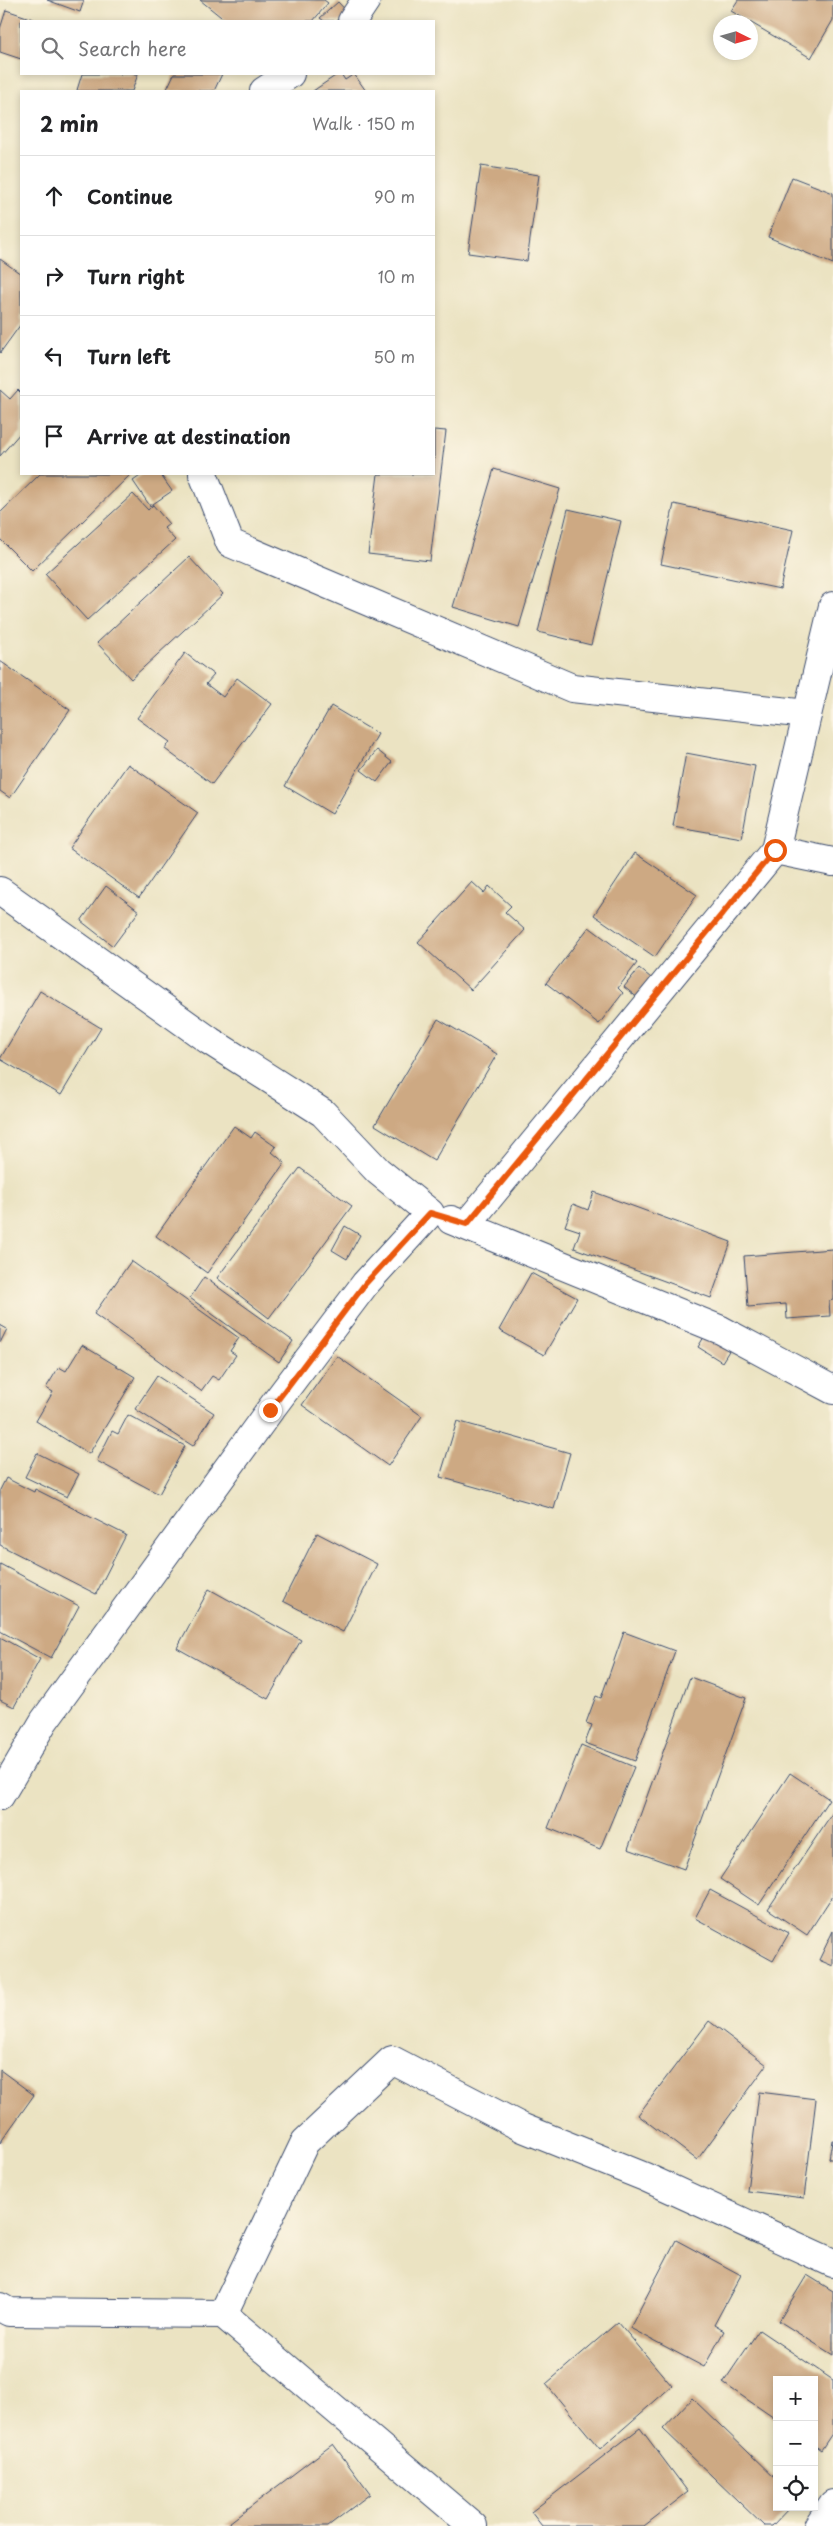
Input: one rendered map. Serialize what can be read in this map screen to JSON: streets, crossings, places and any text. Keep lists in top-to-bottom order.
{
  "north": "right",
  "page": {
    "search": "Search here",
    "heading": ["2 min", "Walk · 150 m"],
    "list": [
      ["Continue", "90 m"],
      ["Turn right", "10 m"],
      ["Turn left", "50 m"],
      "Arrive at destination"
    ],
    "map_buttons": ["+", "−"]
  }
}
